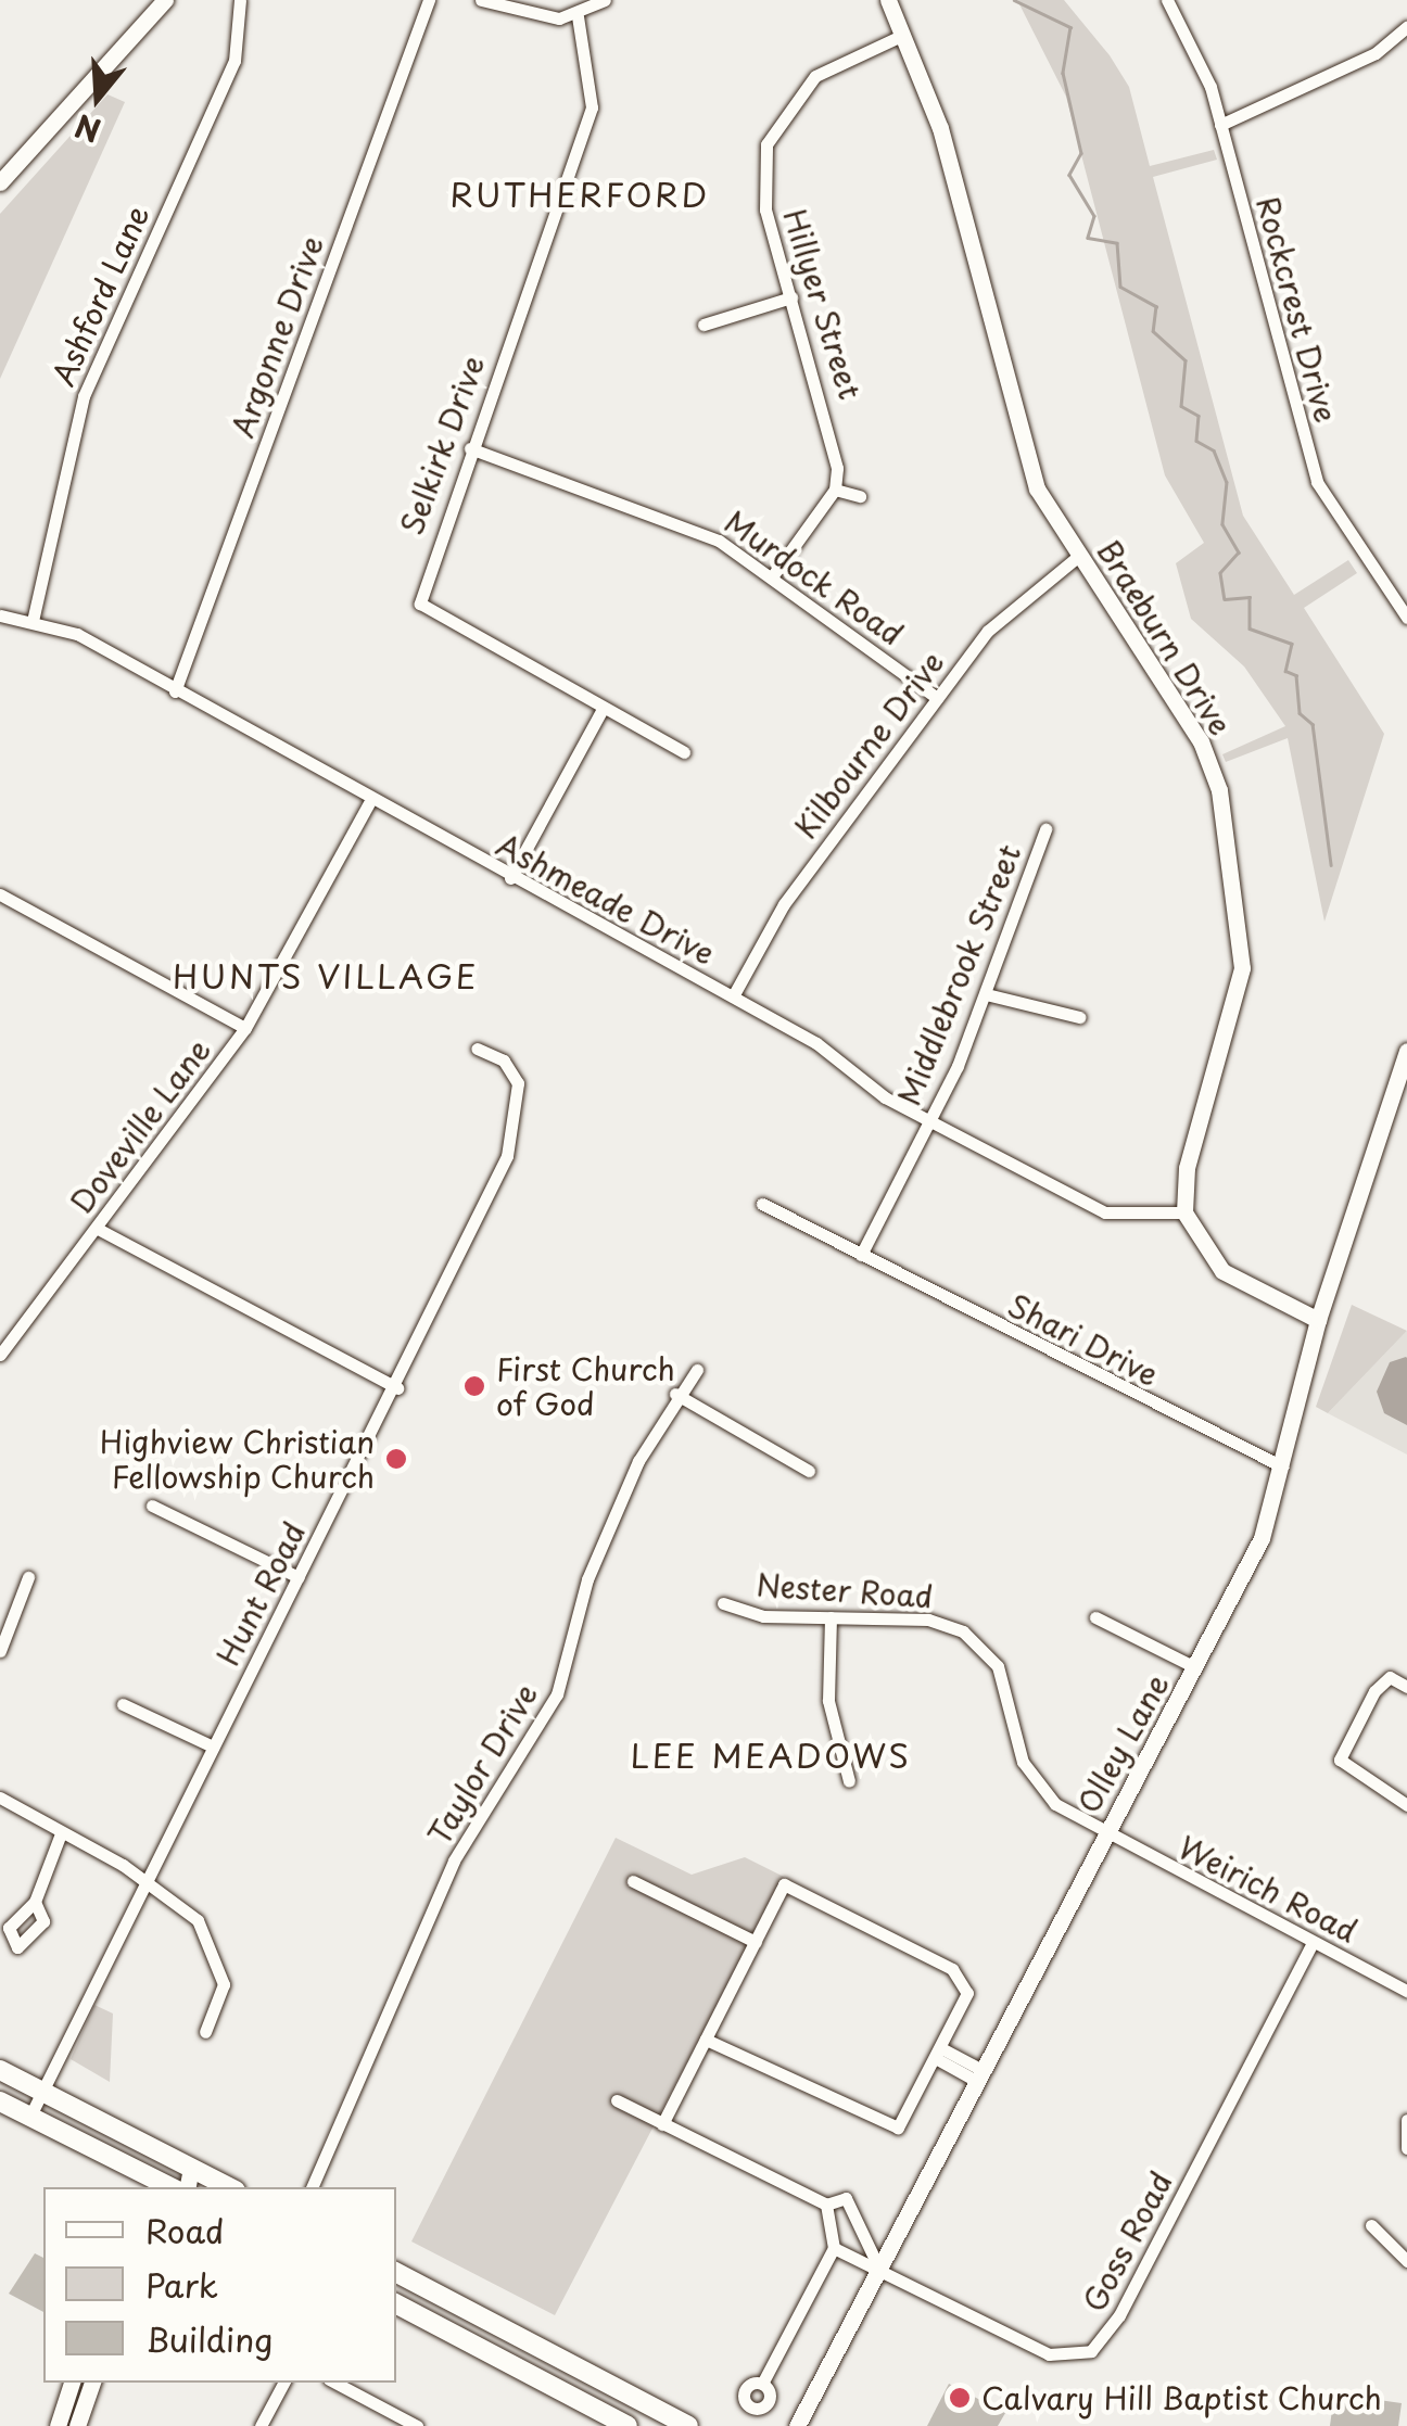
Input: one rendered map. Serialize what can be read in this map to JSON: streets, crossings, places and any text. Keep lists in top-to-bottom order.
{
  "streets": {
    "main road": ["Braeburn Drive", "Olley Lane"],
    "street": [
      "Ashford Lane",
      "Hillyer Street",
      "Rockcrest Drive",
      "Argonne Drive",
      "Selkirk Drive",
      "Murdock Road",
      "Kilbourne Drive",
      "Ashmeade Drive",
      "Middlebrook Street",
      "Doveville Lane",
      "Shari Drive",
      "Nester Road",
      "Hunt Road",
      "Taylor Drive",
      "Weirich Road",
      "Goss Road"
    ]
  },
  "crossings": [
    ["Ashford Lane", "Ashmeade Drive"],
    ["Hillyer Street", "Braeburn Drive"],
    ["Argonne Drive", "Ashmeade Drive"],
    ["Selkirk Drive", "Murdock Road"],
    ["Murdock Road", "Kilbourne Drive"],
    ["Braeburn Drive", "Kilbourne Drive"],
    ["Braeburn Drive", "Ashmeade Drive"],
    ["Kilbourne Drive", "Ashmeade Drive"],
    ["Ashmeade Drive", "Middlebrook Street"],
    ["Ashmeade Drive", "Doveville Lane"],
    ["Middlebrook Street", "Shari Drive"],
    ["Shari Drive", "Olley Lane"],
    ["Nester Road", "Olley Lane"],
    ["Nester Road", "Weirich Road"],
    ["Olley Lane", "Weirich Road"],
    ["Olley Lane", "Goss Road"],
    ["Weirich Road", "Goss Road"]
  ],
  "districts": ["RUTHERFORD", "HUNTS VILLAGE", "LEE MEADOWS"],
  "places": ["First Church of God", "Highview Christian Fellowship Church", "Calvary Hill Baptist Church"],
  "legend": ["Road", "Park", "Building"],
  "north": "bottom"
}
